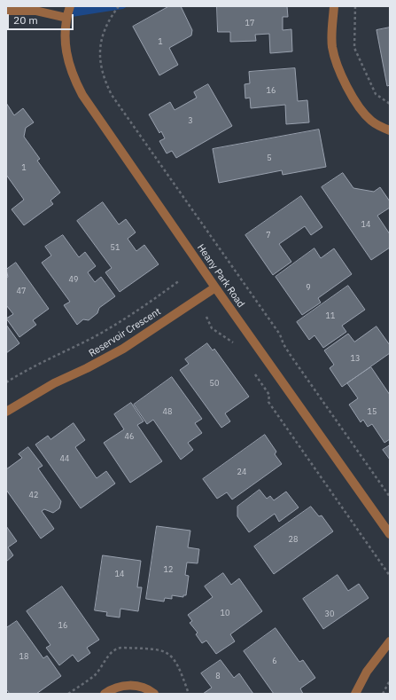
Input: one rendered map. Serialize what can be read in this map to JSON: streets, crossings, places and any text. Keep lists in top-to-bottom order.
{
  "streets": {
    "street": ["Heany Park Road", "Reservoir Crescent"]
  },
  "crossings": [
    ["Heany Park Road", "Reservoir Crescent"]
  ],
  "house_numbers": [
    "17",
    "1",
    "16",
    "3",
    "5",
    "1",
    "14",
    "7",
    "51",
    "49",
    "9",
    "47",
    "11",
    "13",
    "50",
    "48",
    "15",
    "46",
    "44",
    "24",
    "42",
    "28",
    "12",
    "14",
    "10",
    "30",
    "16",
    "18",
    "6",
    "8"
  ],
  "scale_bar": "20 m"
}
